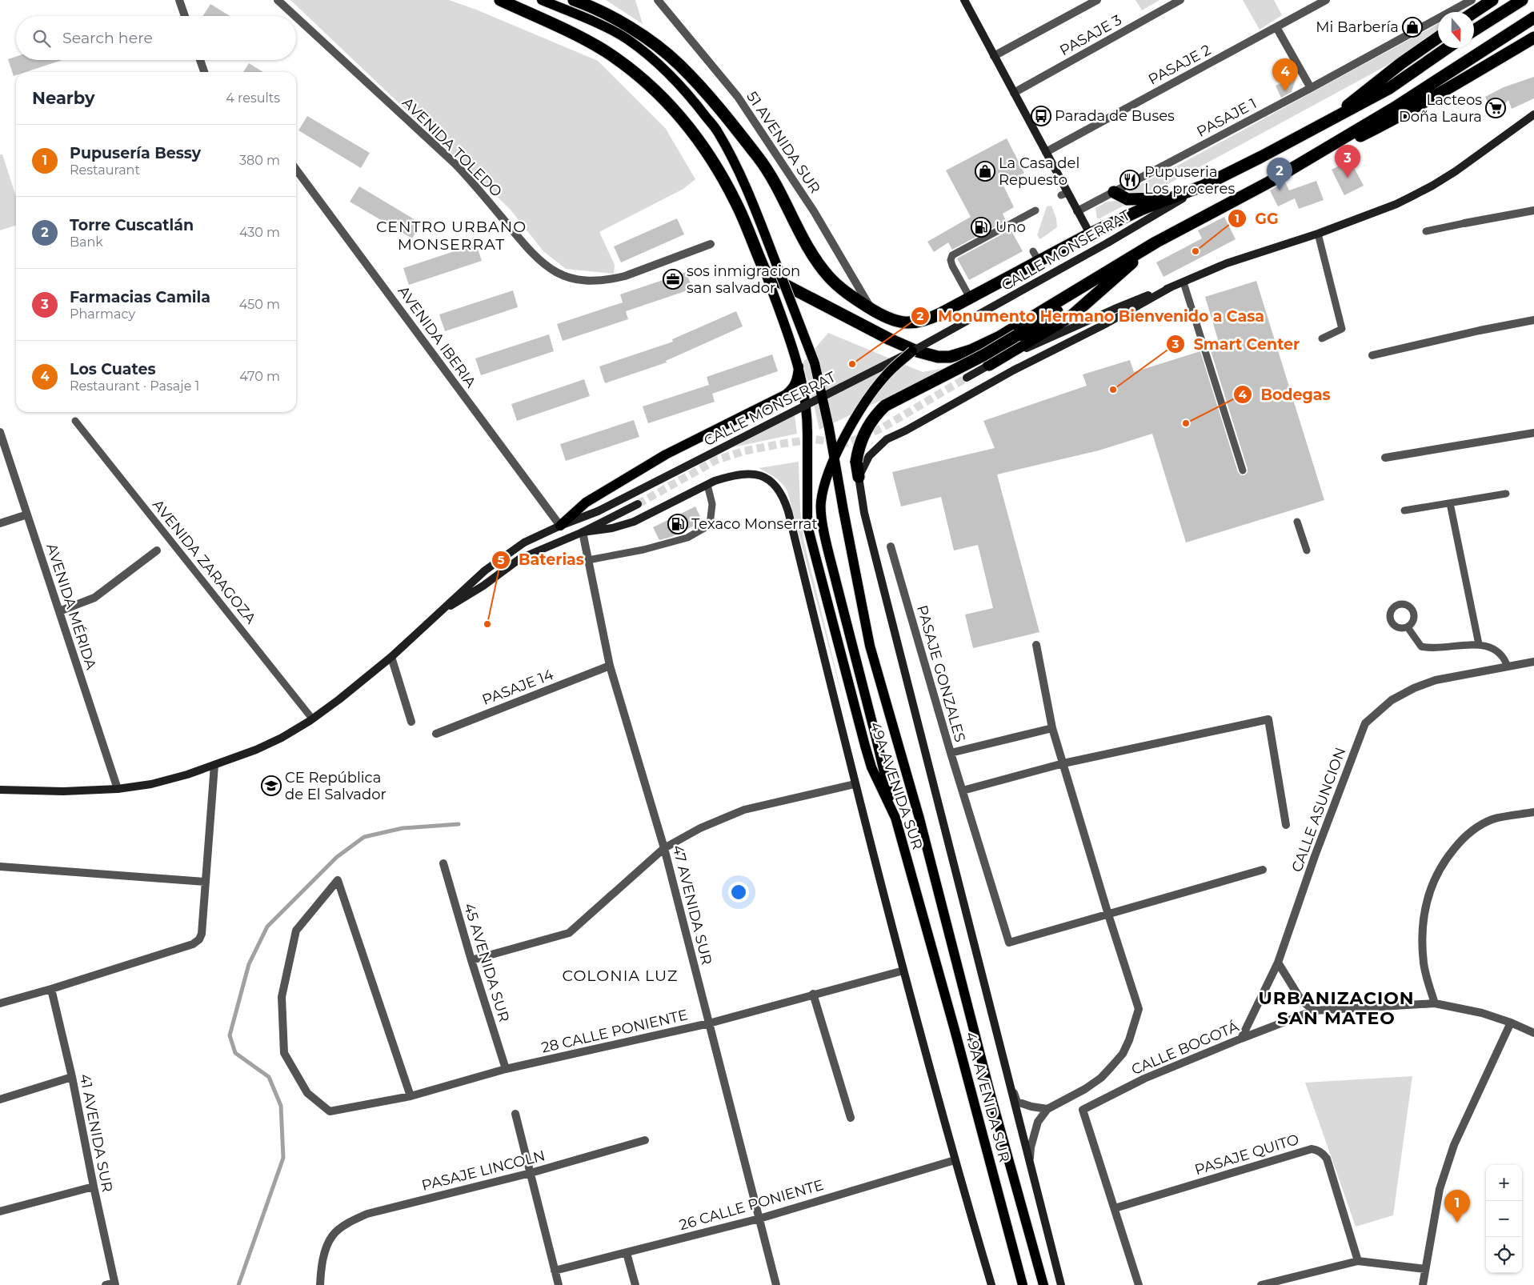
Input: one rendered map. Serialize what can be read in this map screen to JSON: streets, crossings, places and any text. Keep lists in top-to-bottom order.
{
  "streets": {
    "main road": ["49A AVENIDA SUR"],
    "street": [
      "PASAJE 3",
      "PASAJE 2",
      "PASAJE 1",
      "51 AVENIDA SUR",
      "AVENIDA TOLEDO",
      "CALLE MONSERRAT",
      "AVENIDA IBERIA",
      "AVENIDA MÉRIDA",
      "PASAJE GONZALES",
      "PASAJE 14",
      "CALLE ASUNCION",
      "47 AVENIDA SUR",
      "45 AVENIDA SUR",
      "28 CALLE PONIENTE",
      "CALLE BOGOTÁ",
      "41 AVENIDA SUR",
      "PASAJE QUITO",
      "PASAJE LINCOLN",
      "26 CALLE PONIENTE"
    ],
    "lane": ["AVENIDA ZARAGOZA"]
  },
  "crossings": [
    ["CALLE MONSERRAT", "AVENIDA IBERIA"],
    ["CALLE MONSERRAT", "AVENIDA ZARAGOZA"],
    ["CALLE MONSERRAT", "AVENIDA MÉRIDA"],
    ["CALLE MONSERRAT", "47 AVENIDA SUR"],
    ["PASAJE 14", "47 AVENIDA SUR"],
    ["CALLE ASUNCION", "CALLE BOGOTÁ"],
    ["47 AVENIDA SUR", "28 CALLE PONIENTE"],
    ["47 AVENIDA SUR", "26 CALLE PONIENTE"],
    ["45 AVENIDA SUR", "28 CALLE PONIENTE"],
    ["CALLE BOGOTÁ", "PASAJE QUITO"]
  ],
  "districts": ["CENTRO URBANO MONSERRAT", "COLONIA LUZ", "URBANIZACION SAN MATEO"],
  "places": {
    "shop": ["Mi Barbería", "La Casa del Repuesto"],
    "supermarket": ["Lacteos Doña Laura"],
    "bus stop": ["Parada de Buses"],
    "restaurant": ["Pupuseria Los proceres"],
    "fuel station": ["Uno", "Texaco Monserrat"],
    "other": [
      "GG",
      "Monumento Hermano Bienvenido a Casa",
      "Smart Center",
      "Bodegas",
      "Baterias"
    ],
    "office": ["sos inmigracion san salvador"],
    "school or university": ["CE República de El Salvador"]
  },
  "north": "bottom",
  "page": {
    "search": "Search here",
    "pins": [
      "4",
      "3",
      "2",
      "1"
    ],
    "heading": ["Nearby", "4 results"],
    "list": [
      {
        "mark": "1",
        "name": "Pupusería Bessy",
        "note": "Restaurant",
        "value": "380 m"
      },
      {
        "mark": "2",
        "name": "Torre Cuscatlán",
        "note": "Bank",
        "value": "430 m"
      },
      {
        "mark": "3",
        "name": "Farmacias Camila",
        "note": "Pharmacy",
        "value": "450 m"
      },
      {
        "mark": "4",
        "name": "Los Cuates",
        "note": "Restaurant · Pasaje 1",
        "value": "470 m"
      }
    ],
    "map_buttons": ["+", "−"]
  }
}
